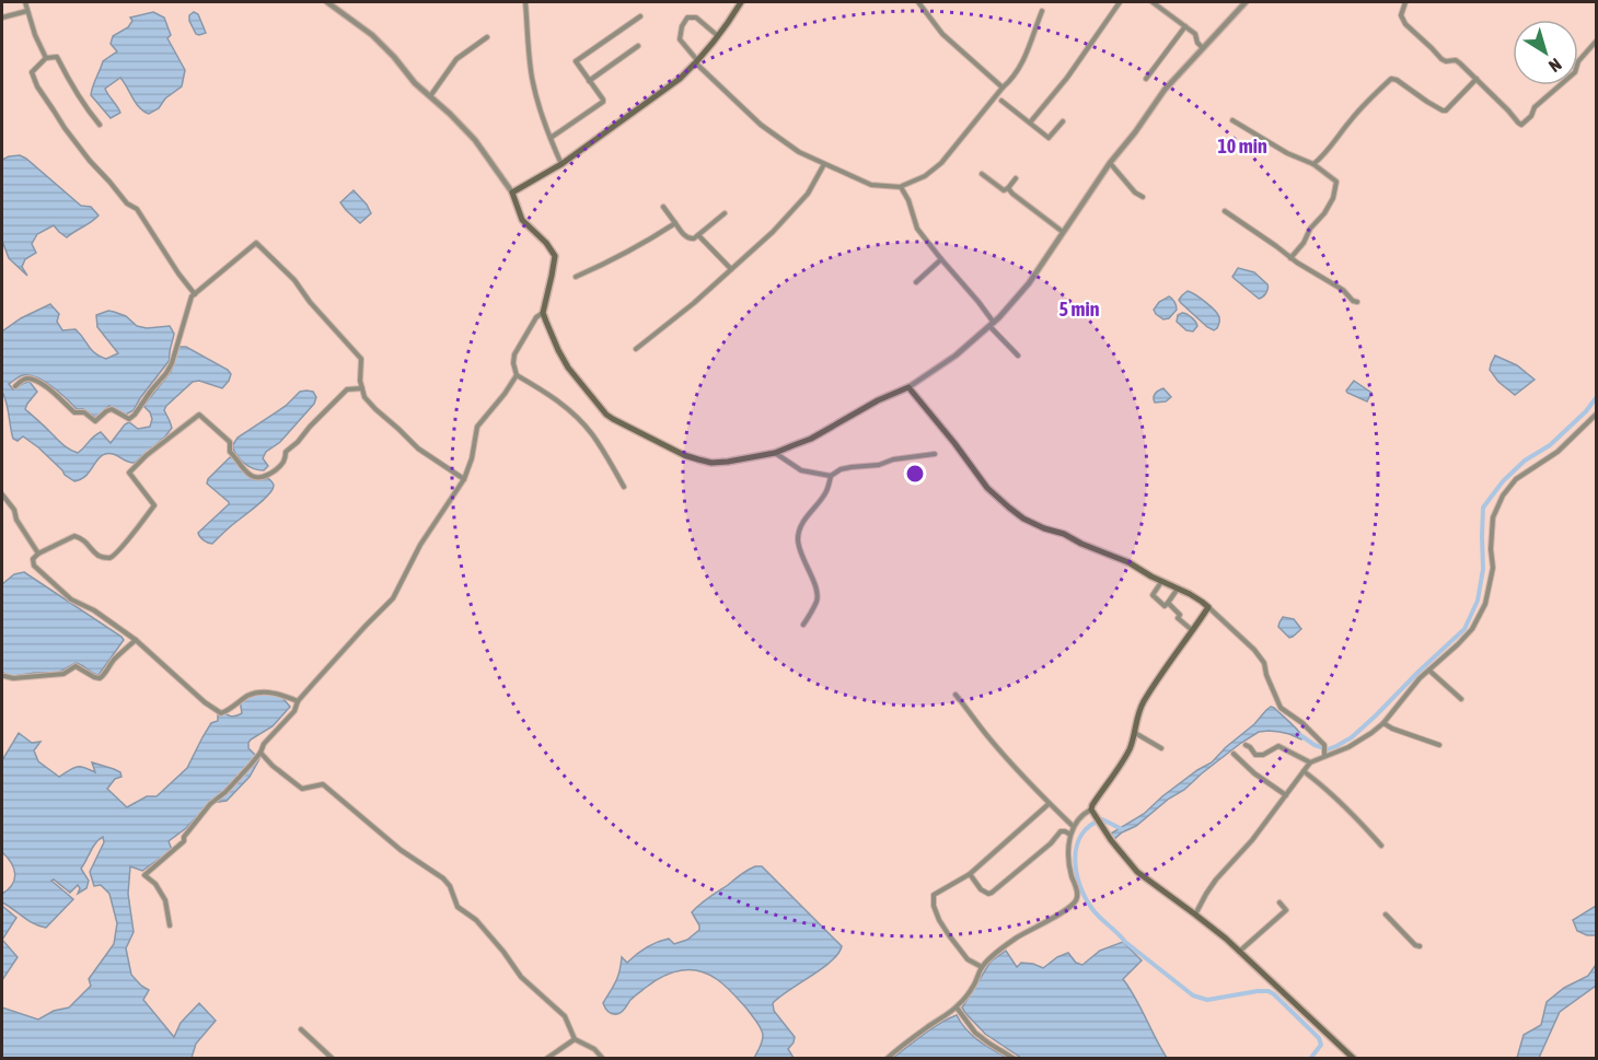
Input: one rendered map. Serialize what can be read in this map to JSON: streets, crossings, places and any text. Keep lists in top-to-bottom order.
{
  "north": "bottom right",
  "rings": ["10 min", "5 min"]
}
